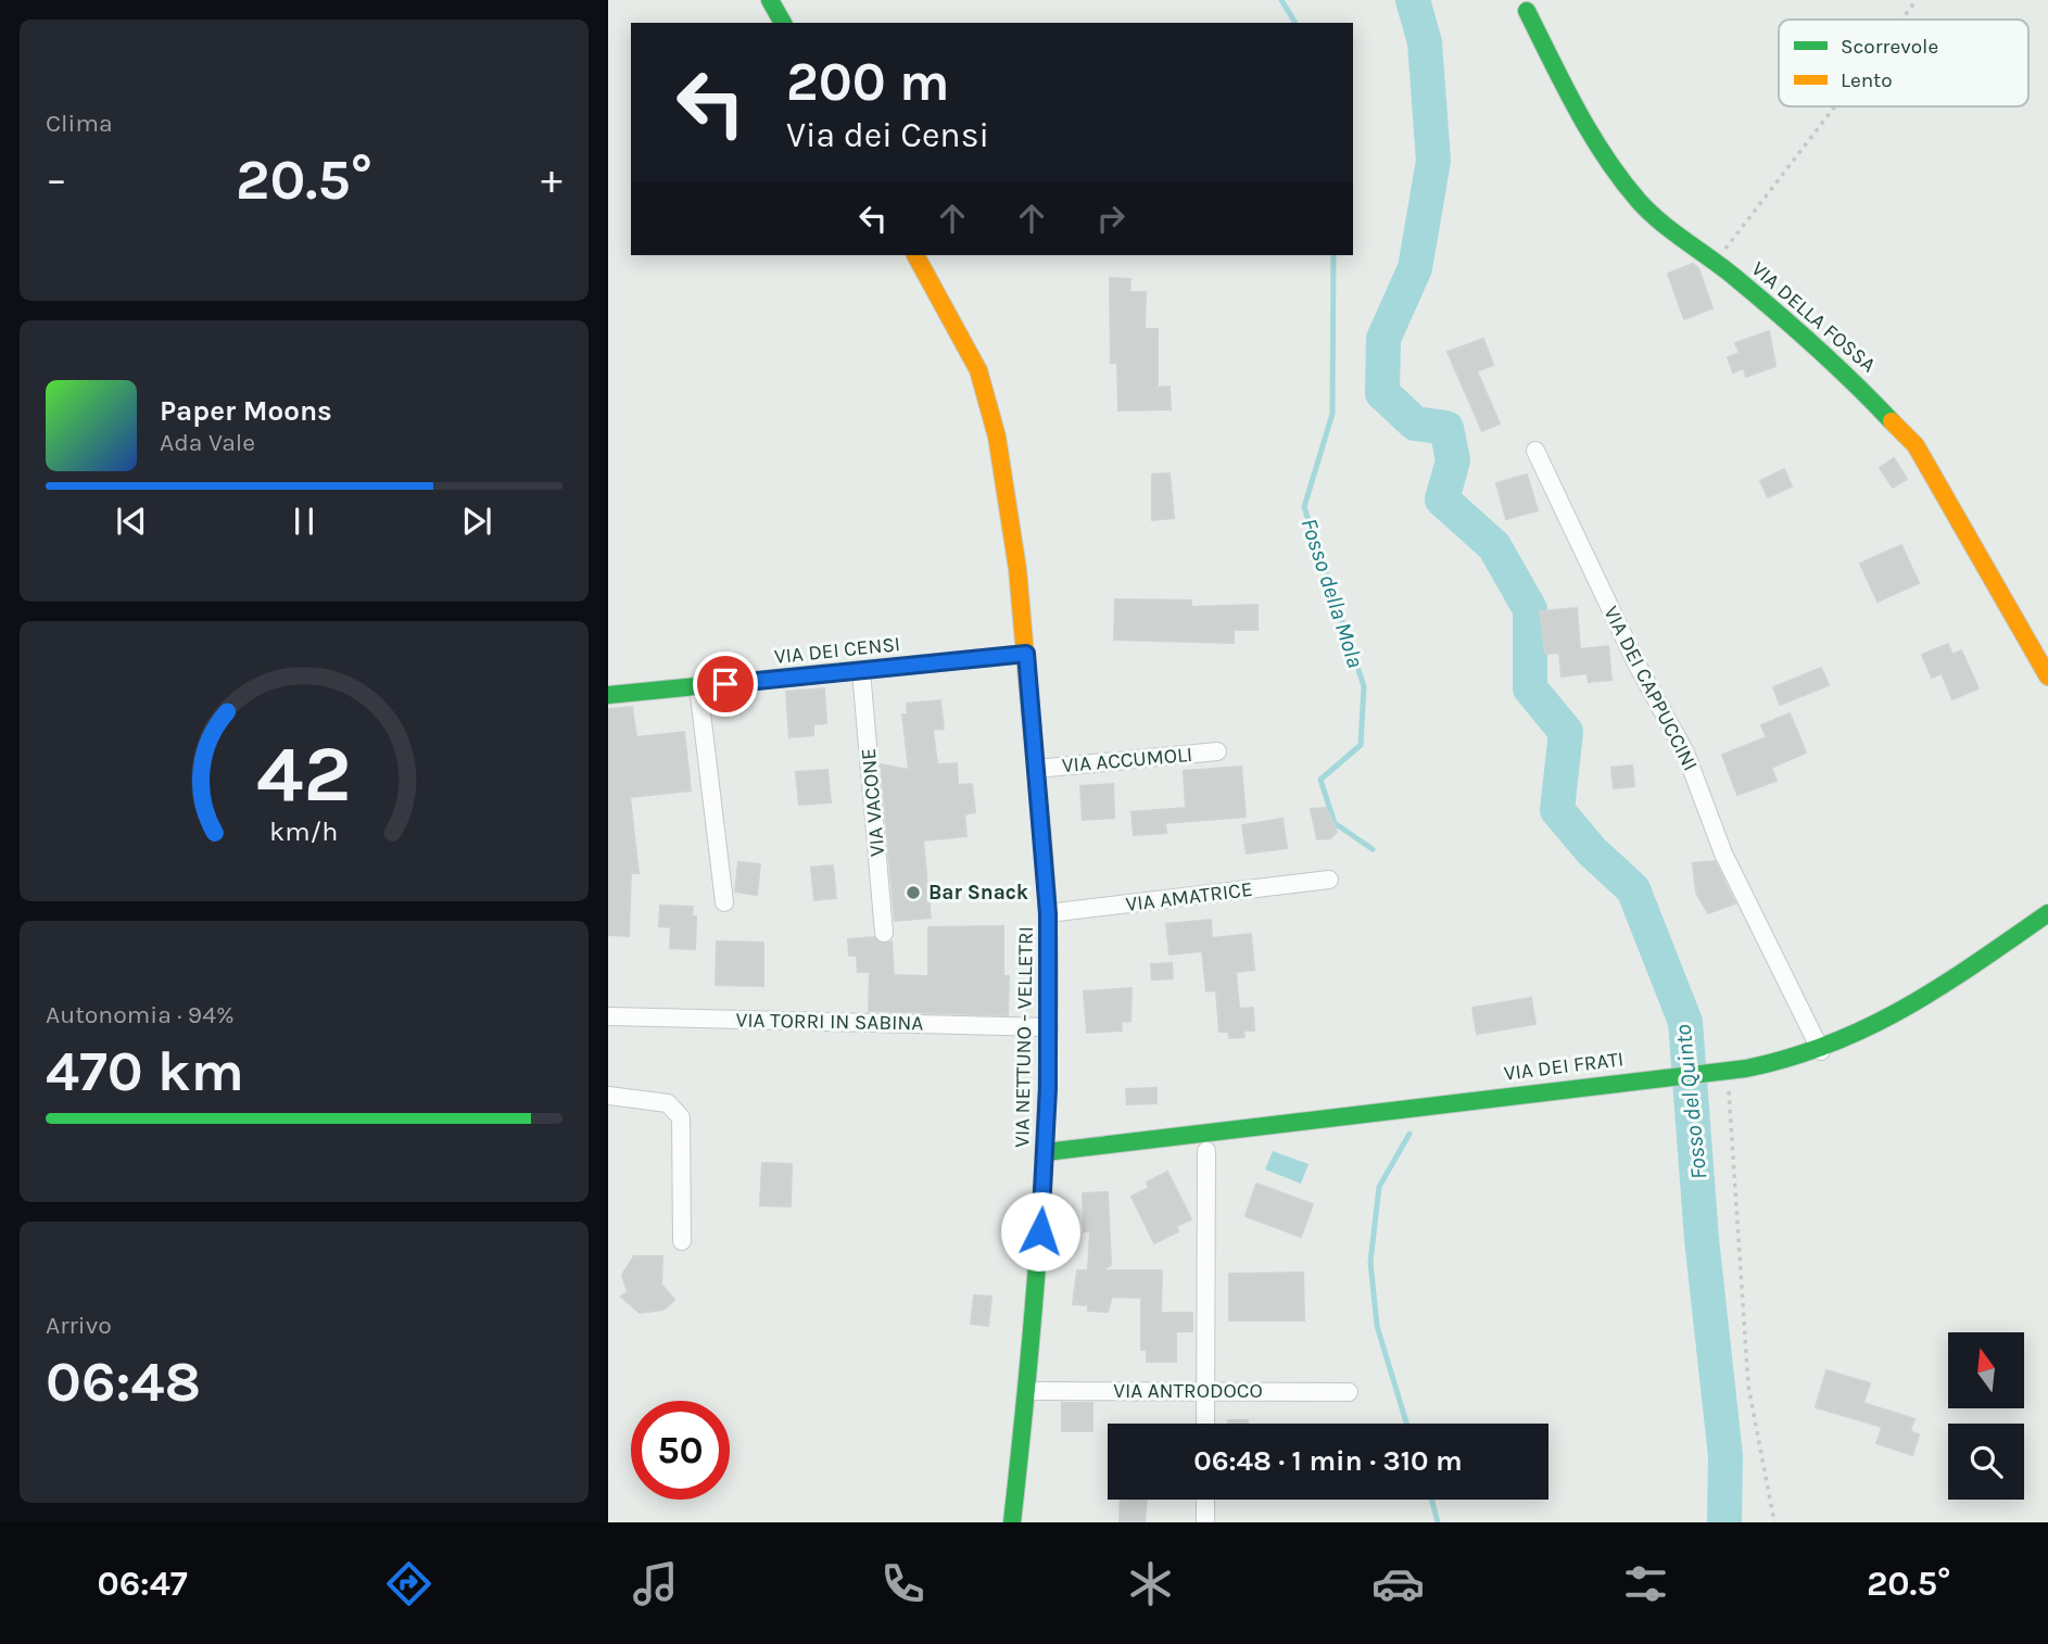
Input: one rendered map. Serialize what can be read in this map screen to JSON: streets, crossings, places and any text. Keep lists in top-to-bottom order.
{
  "streets": {
    "street": [
      "VIA DELLA FOSSA",
      "VIA DEI CENSI",
      "VIA DEI CAPPUCCINI",
      "VIA ACCUMOLI",
      "VIA VACONE",
      "VIA AMATRICE",
      "VIA TORRI IN SABINA",
      "VIA NETTUNO - VELLETRI",
      "VIA DEI FRATI",
      "VIA ANTRODOCO"
    ]
  },
  "crossings": [
    ["VIA DEI CENSI", "VIA VACONE"],
    ["VIA DEI CENSI", "VIA NETTUNO - VELLETRI"],
    ["VIA DEI CAPPUCCINI", "VIA DEI FRATI"],
    ["VIA ACCUMOLI", "VIA NETTUNO - VELLETRI"],
    ["VIA AMATRICE", "VIA NETTUNO - VELLETRI"],
    ["VIA TORRI IN SABINA", "VIA NETTUNO - VELLETRI"],
    ["VIA NETTUNO - VELLETRI", "VIA DEI FRATI"],
    ["VIA NETTUNO - VELLETRI", "VIA ANTRODOCO"]
  ],
  "water": ["Fosso della Mola", "Fosso del Quinto"],
  "places": ["Bar Snack"],
  "legend": ["Scorrevole", "Lento"],
  "north": "top",
  "page": {
    "tile": [
      "Clima",
      ["Autonomia · 94%", "470 km"],
      ["Arrivo", "06:48"]
    ],
    "turn": ["200 m", "Via dei Censi"],
    "heat": ["−", "20.5°", "+"],
    "song": ["Paper Moons", "Ada Vale"],
    "limit": "50",
    "trip": "06:48 · 1 min · 310 m",
    "tabs": ["06:47", "20.5°"],
    "gauge": ["42", "km/h"]
  }
}
